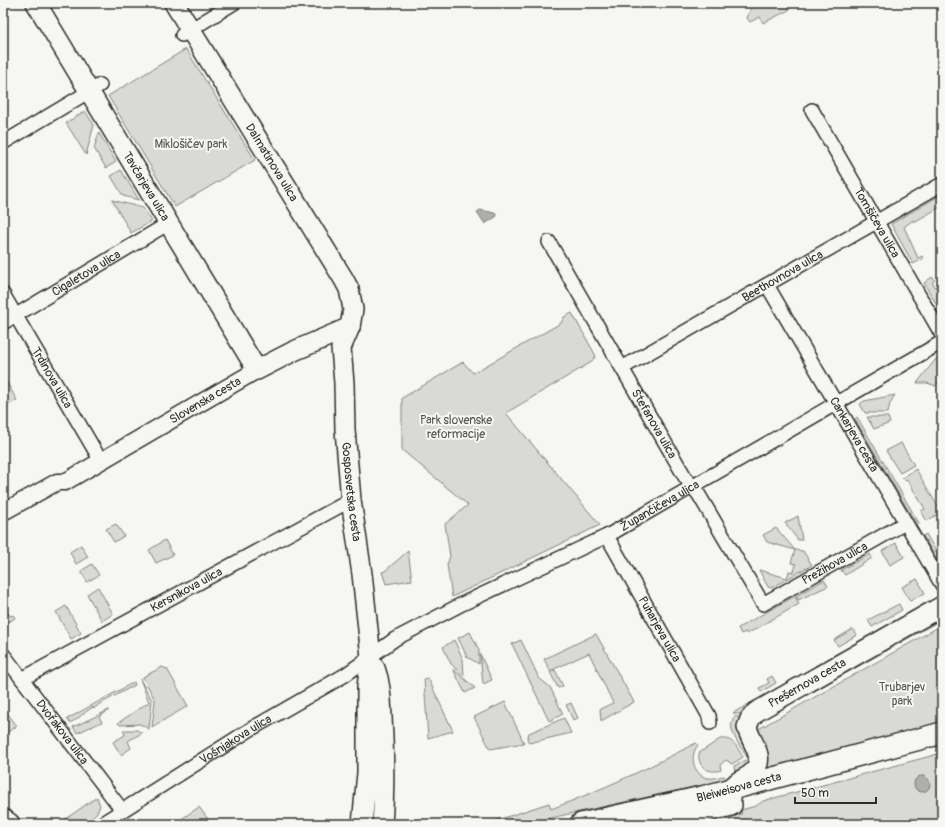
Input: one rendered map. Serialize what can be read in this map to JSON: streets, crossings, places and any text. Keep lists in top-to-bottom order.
{
  "streets": {
    "main road": [
      "Dalmatinova ulica",
      "Tavčarjeva ulica",
      "Slovenska cesta",
      "Gosposvetska cesta",
      "Prešernova cesta",
      "Bleiweisova cesta"
    ],
    "street": [
      "Tomšičeva ulica",
      "Cigaletova ulica",
      "Beethovnova ulica",
      "Trdinova ulica",
      "Štefanova ulica",
      "Cankarjeva cesta",
      "Župančičeva ulica",
      "Prežihova ulica",
      "Kersnikova ulica",
      "Puharjeva ulica",
      "Dvořakova ulica",
      "Vošnjakova ulica"
    ]
  },
  "crossings": [
    ["Dalmatinova ulica", "Slovenska cesta"],
    ["Dalmatinova ulica", "Gosposvetska cesta"],
    ["Tavčarjeva ulica", "Cigaletova ulica"],
    ["Tavčarjeva ulica", "Slovenska cesta"],
    ["Tomšičeva ulica", "Beethovnova ulica"],
    ["Cigaletova ulica", "Trdinova ulica"],
    ["Beethovnova ulica", "Štefanova ulica"],
    ["Beethovnova ulica", "Cankarjeva cesta"],
    ["Trdinova ulica", "Slovenska cesta"],
    ["Slovenska cesta", "Gosposvetska cesta"],
    ["Štefanova ulica", "Župančičeva ulica"],
    ["Štefanova ulica", "Prežihova ulica"],
    ["Cankarjeva cesta", "Župančičeva ulica"],
    ["Cankarjeva cesta", "Prežihova ulica"],
    ["Gosposvetska cesta", "Župančičeva ulica"],
    ["Gosposvetska cesta", "Kersnikova ulica"],
    ["Gosposvetska cesta", "Vošnjakova ulica"],
    ["Župančičeva ulica", "Puharjeva ulica"],
    ["Župančičeva ulica", "Vošnjakova ulica"],
    ["Kersnikova ulica", "Dvořakova ulica"],
    ["Prešernova cesta", "Bleiweisova cesta"],
    ["Dvořakova ulica", "Vošnjakova ulica"]
  ],
  "parks": ["Miklošičev park", "Park slovenske reformacije", "Trubarjev park"],
  "scale_bar": "50 m"
}
